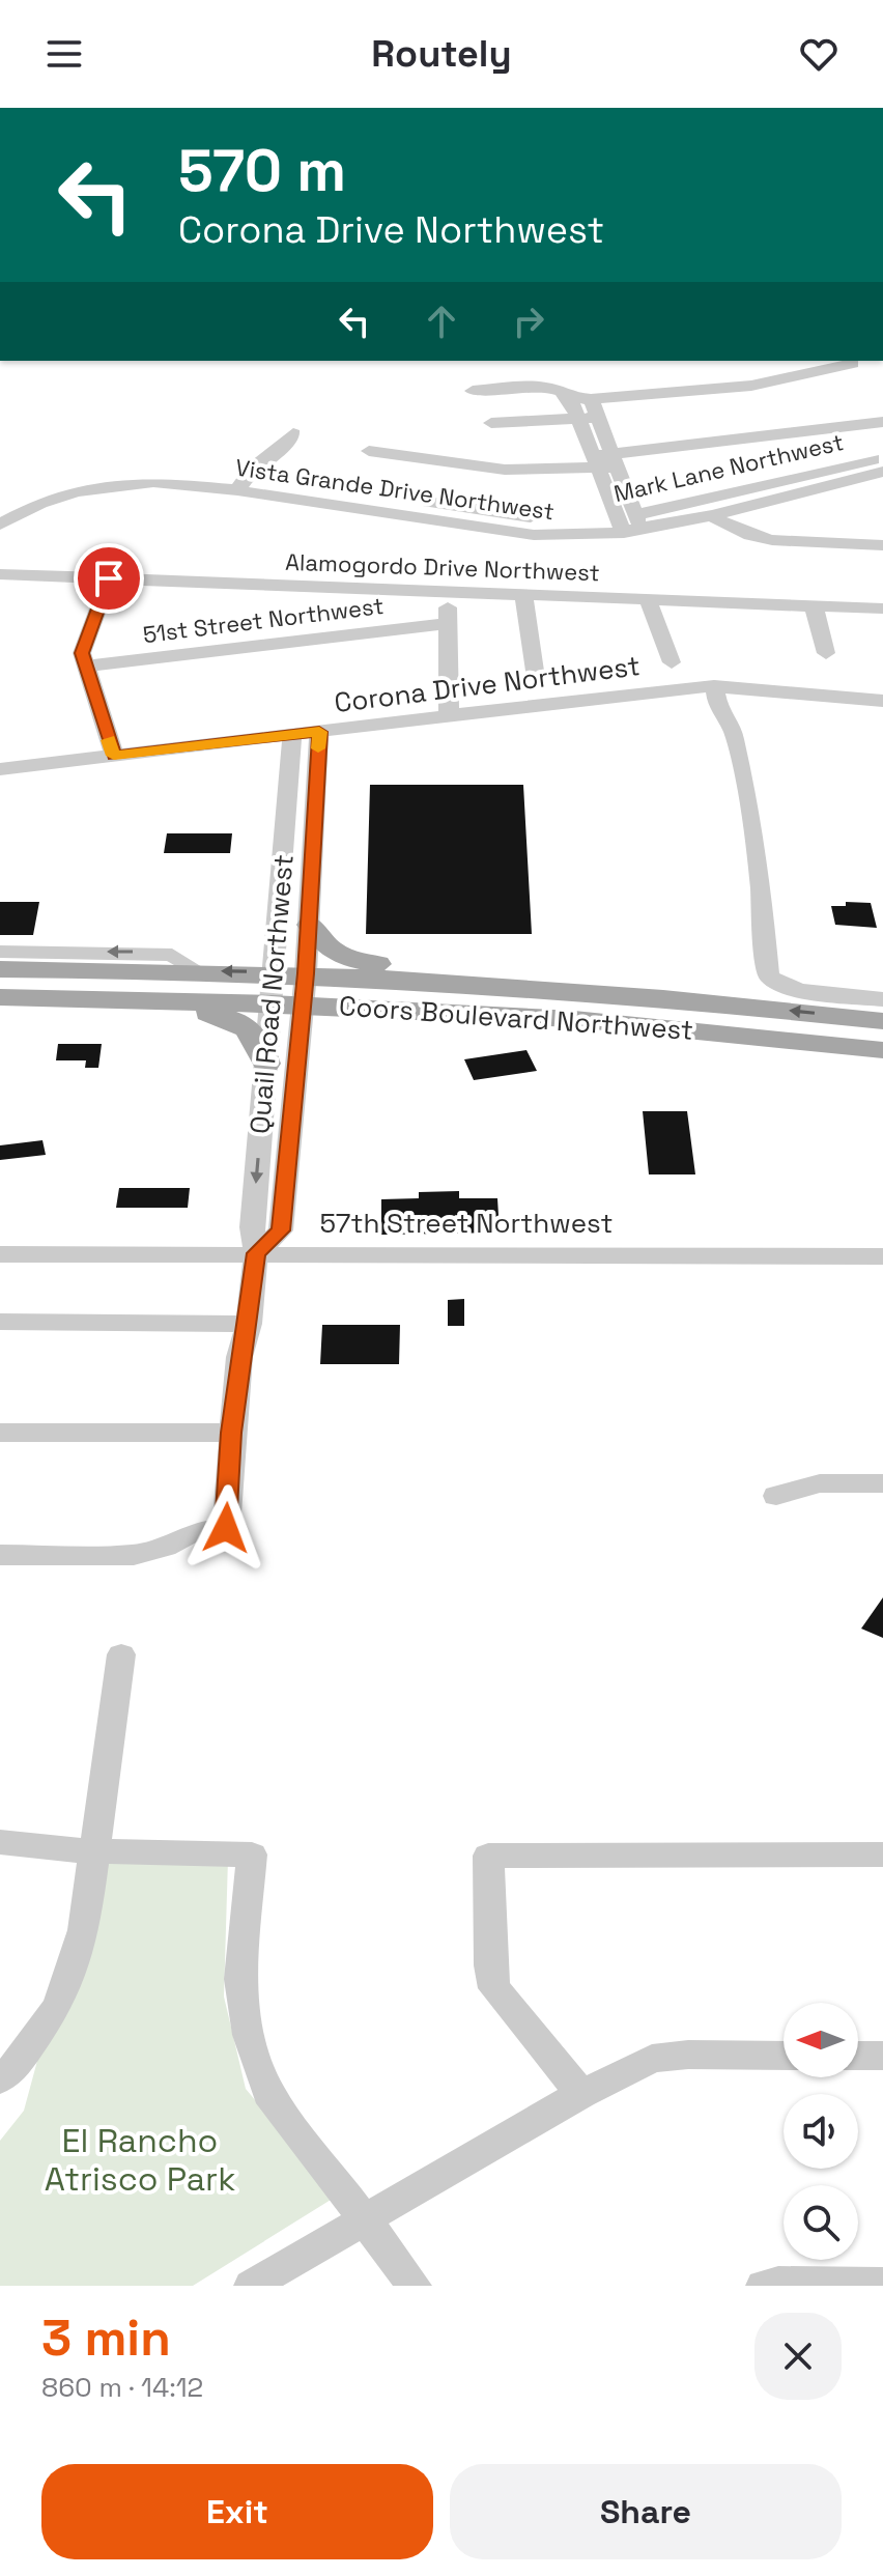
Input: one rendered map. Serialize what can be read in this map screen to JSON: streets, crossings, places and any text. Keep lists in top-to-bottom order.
{
  "streets": {
    "main road": ["Coors Boulevard Northwest"],
    "street": [
      "Mark Lane Northwest",
      "Vista Grande Drive Northwest",
      "Alamogordo Drive Northwest",
      "51st Street Northwest",
      "Corona Drive Northwest",
      "Quail Road Northwest",
      "57th Street Northwest"
    ]
  },
  "crossings": [
    ["Mark Lane Northwest", "Vista Grande Drive Northwest"],
    ["Corona Drive Northwest", "Quail Road Northwest"],
    ["Quail Road Northwest", "Coors Boulevard Northwest"],
    ["Quail Road Northwest", "57th Street Northwest"]
  ],
  "parks": ["El Rancho Atrisco Park"],
  "north": "left",
  "page": {
    "header": "Routely",
    "turn": ["570 m", "Corona Drive Northwest"],
    "heading": ["3 min", "860 m · 14:12"],
    "buttons": ["Exit", "Share"]
  }
}
